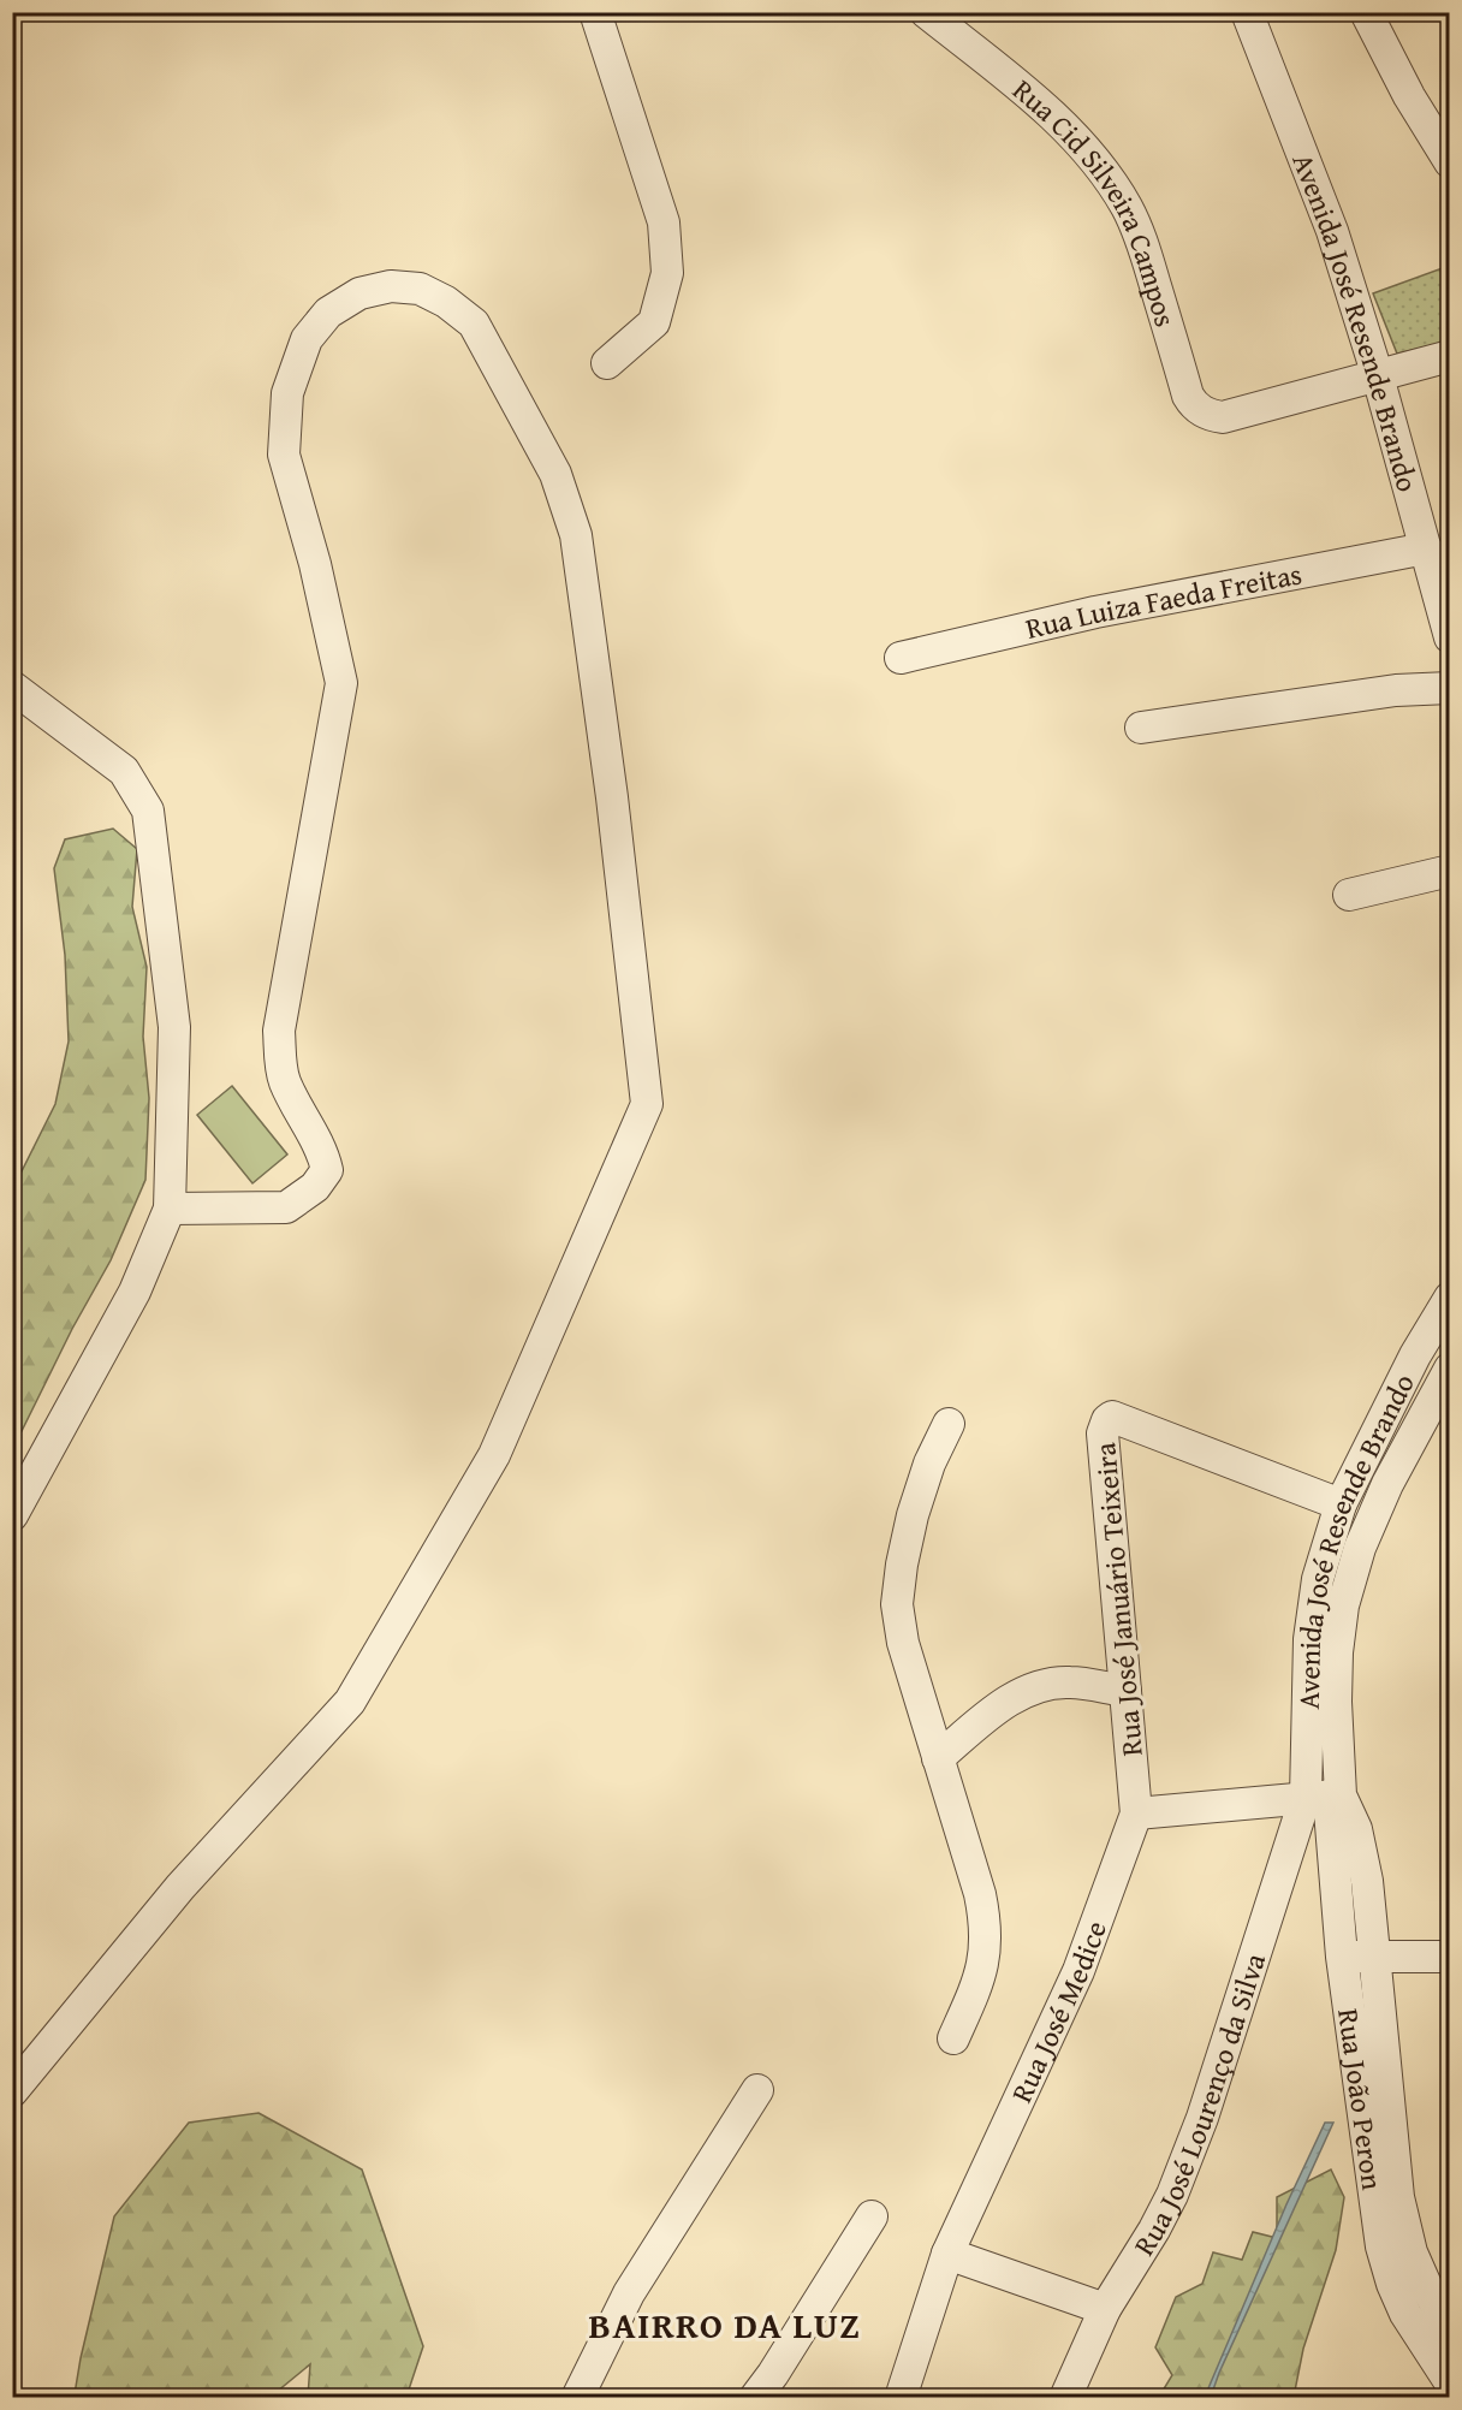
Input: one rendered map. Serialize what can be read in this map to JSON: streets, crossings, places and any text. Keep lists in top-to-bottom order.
{
  "streets": {
    "street": [
      "Rua Cid Silveira Campos",
      "Avenida José Resende Brando",
      "Rua Luiza Faeda Freitas",
      "Rua José Januário Teixeira",
      "Rua José Medice",
      "Rua João Peron",
      "Rua José Lourenço da Silva"
    ]
  },
  "crossings": [
    ["Rua Cid Silveira Campos", "Avenida José Resende Brando"],
    ["Avenida José Resende Brando", "Rua Luiza Faeda Freitas"],
    ["Avenida José Resende Brando", "Rua José Januário Teixeira"],
    ["Avenida José Resende Brando", "Rua João Peron"],
    ["Avenida José Resende Brando", "Rua José Lourenço da Silva"],
    ["Rua José Januário Teixeira", "Rua José Medice"],
    ["Rua João Peron", "Rua José Lourenço da Silva"]
  ],
  "districts": ["BAIRRO DA LUZ"]
}
